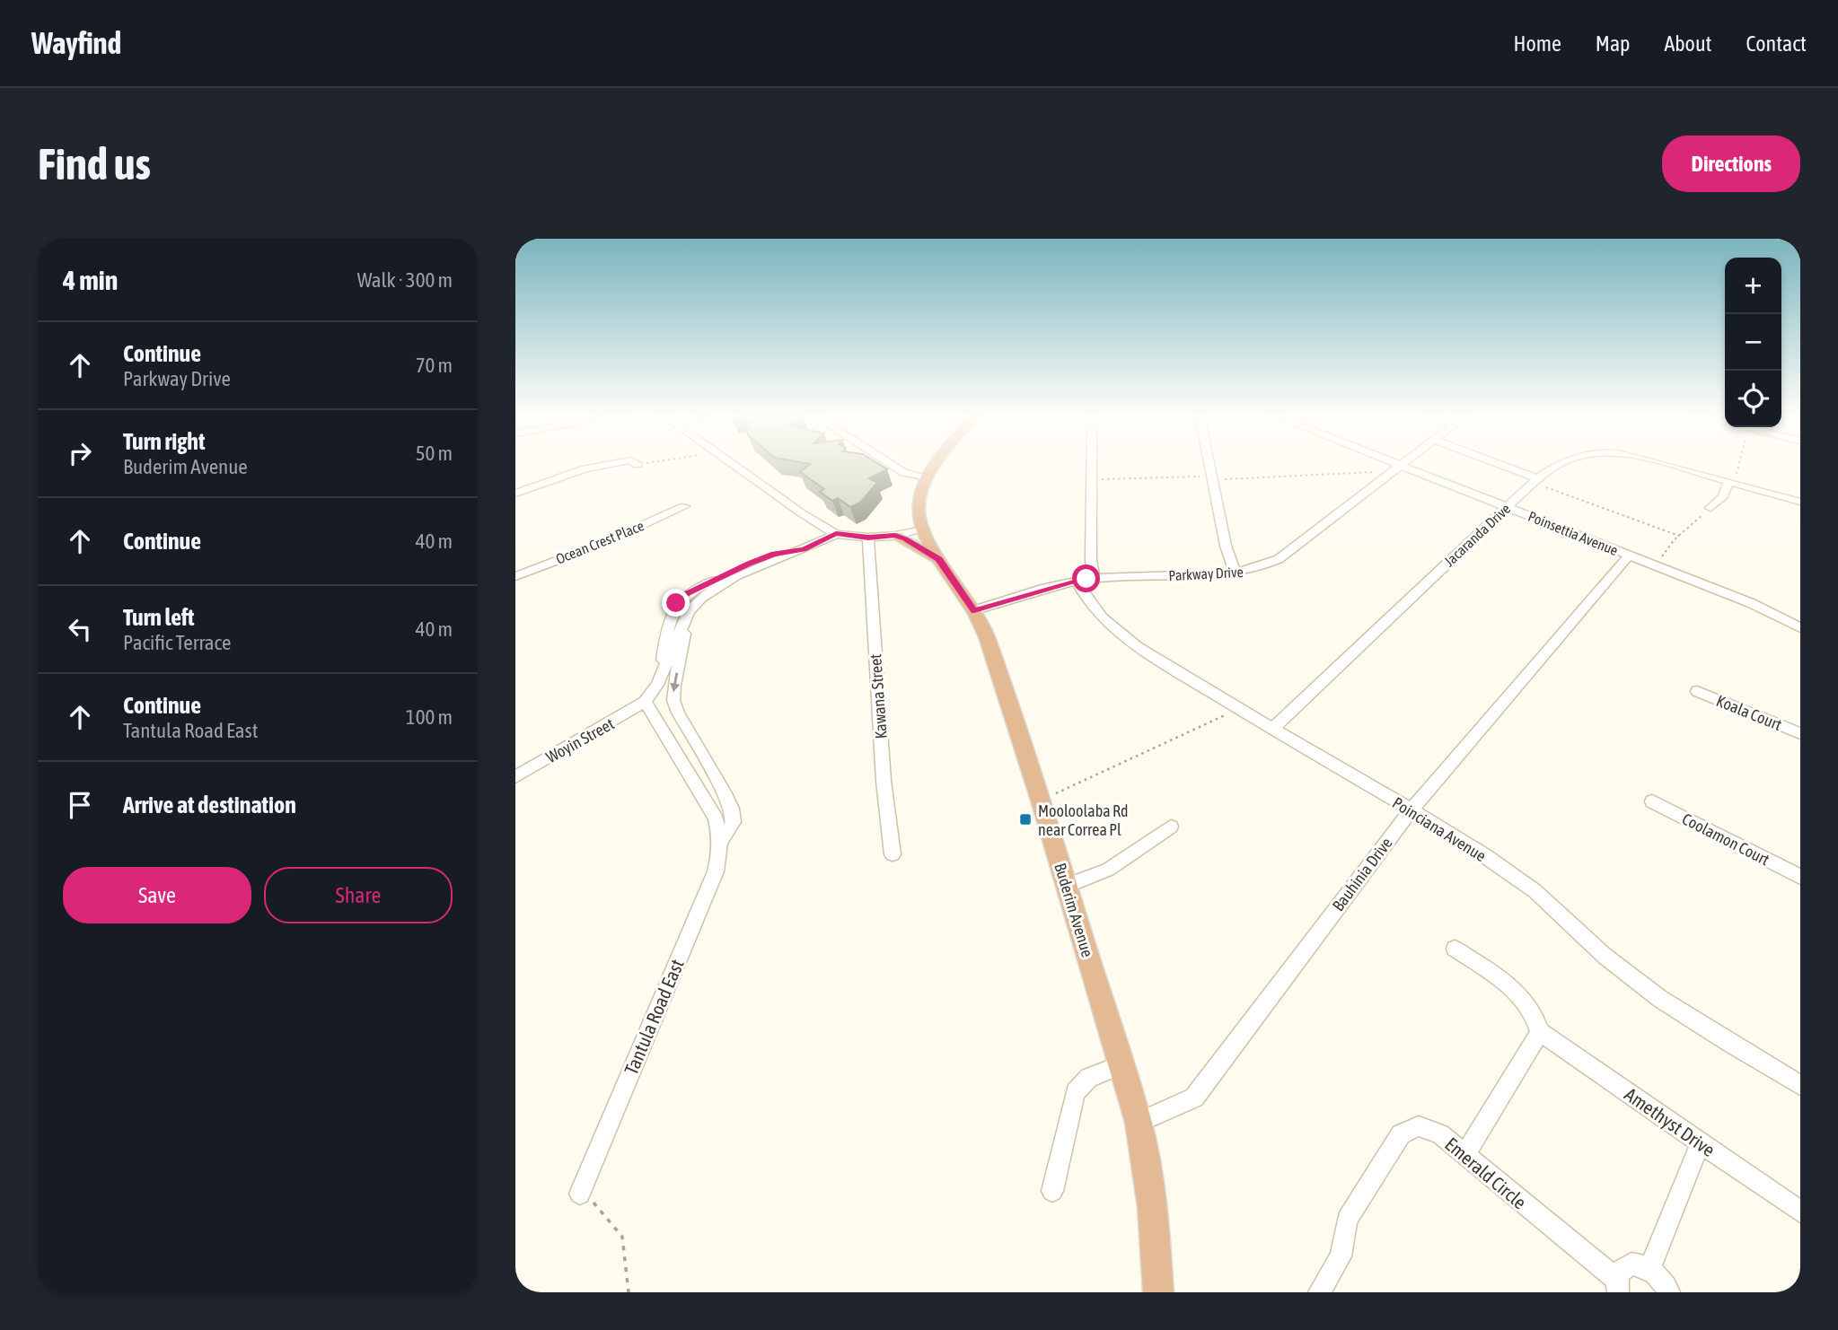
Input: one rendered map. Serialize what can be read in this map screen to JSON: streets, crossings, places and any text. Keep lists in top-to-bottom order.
{
  "streets": {
    "main road": ["Buderim Avenue"],
    "street": [
      "Poinsettia Avenue",
      "Jacaranda Drive",
      "Ocean Crest Place",
      "Parkway Drive",
      "Kawana Street",
      "Koala Court",
      "Woyin Street",
      "Poinciana Avenue",
      "Coolamon Court",
      "Bauhinia Drive",
      "Tantula Road East",
      "Amethyst Drive",
      "Emerald Circle"
    ]
  },
  "crossings": [
    ["Poinsettia Avenue", "Jacaranda Drive"],
    ["Poinsettia Avenue", "Parkway Drive"],
    ["Poinsettia Avenue", "Bauhinia Drive"],
    ["Jacaranda Drive", "Poinciana Avenue"],
    ["Parkway Drive", "Poinciana Avenue"],
    ["Parkway Drive", "Buderim Avenue"],
    ["Poinciana Avenue", "Bauhinia Drive"],
    ["Bauhinia Drive", "Buderim Avenue"]
  ],
  "places": {
    "transit": ["Mooloolaba Rd near Correa Pl"]
  },
  "page": {
    "header": "Wayfind",
    "nav": [
      "Home",
      "Map",
      "About",
      "Contact"
    ],
    "buttons": [
      "Directions",
      ["Save", "Share"]
    ],
    "title": "Find us",
    "heading": ["4 min", "Walk · 300 m"],
    "map_buttons": ["+", "−"],
    "list": [
      ["Continue", "Parkway Drive", "70 m"],
      ["Turn right", "Buderim Avenue", "50 m"],
      ["Continue", "40 m"],
      ["Turn left", "Pacific Terrace", "40 m"],
      ["Continue", "Tantula Road East", "100 m"],
      "Arrive at destination"
    ]
  }
}
